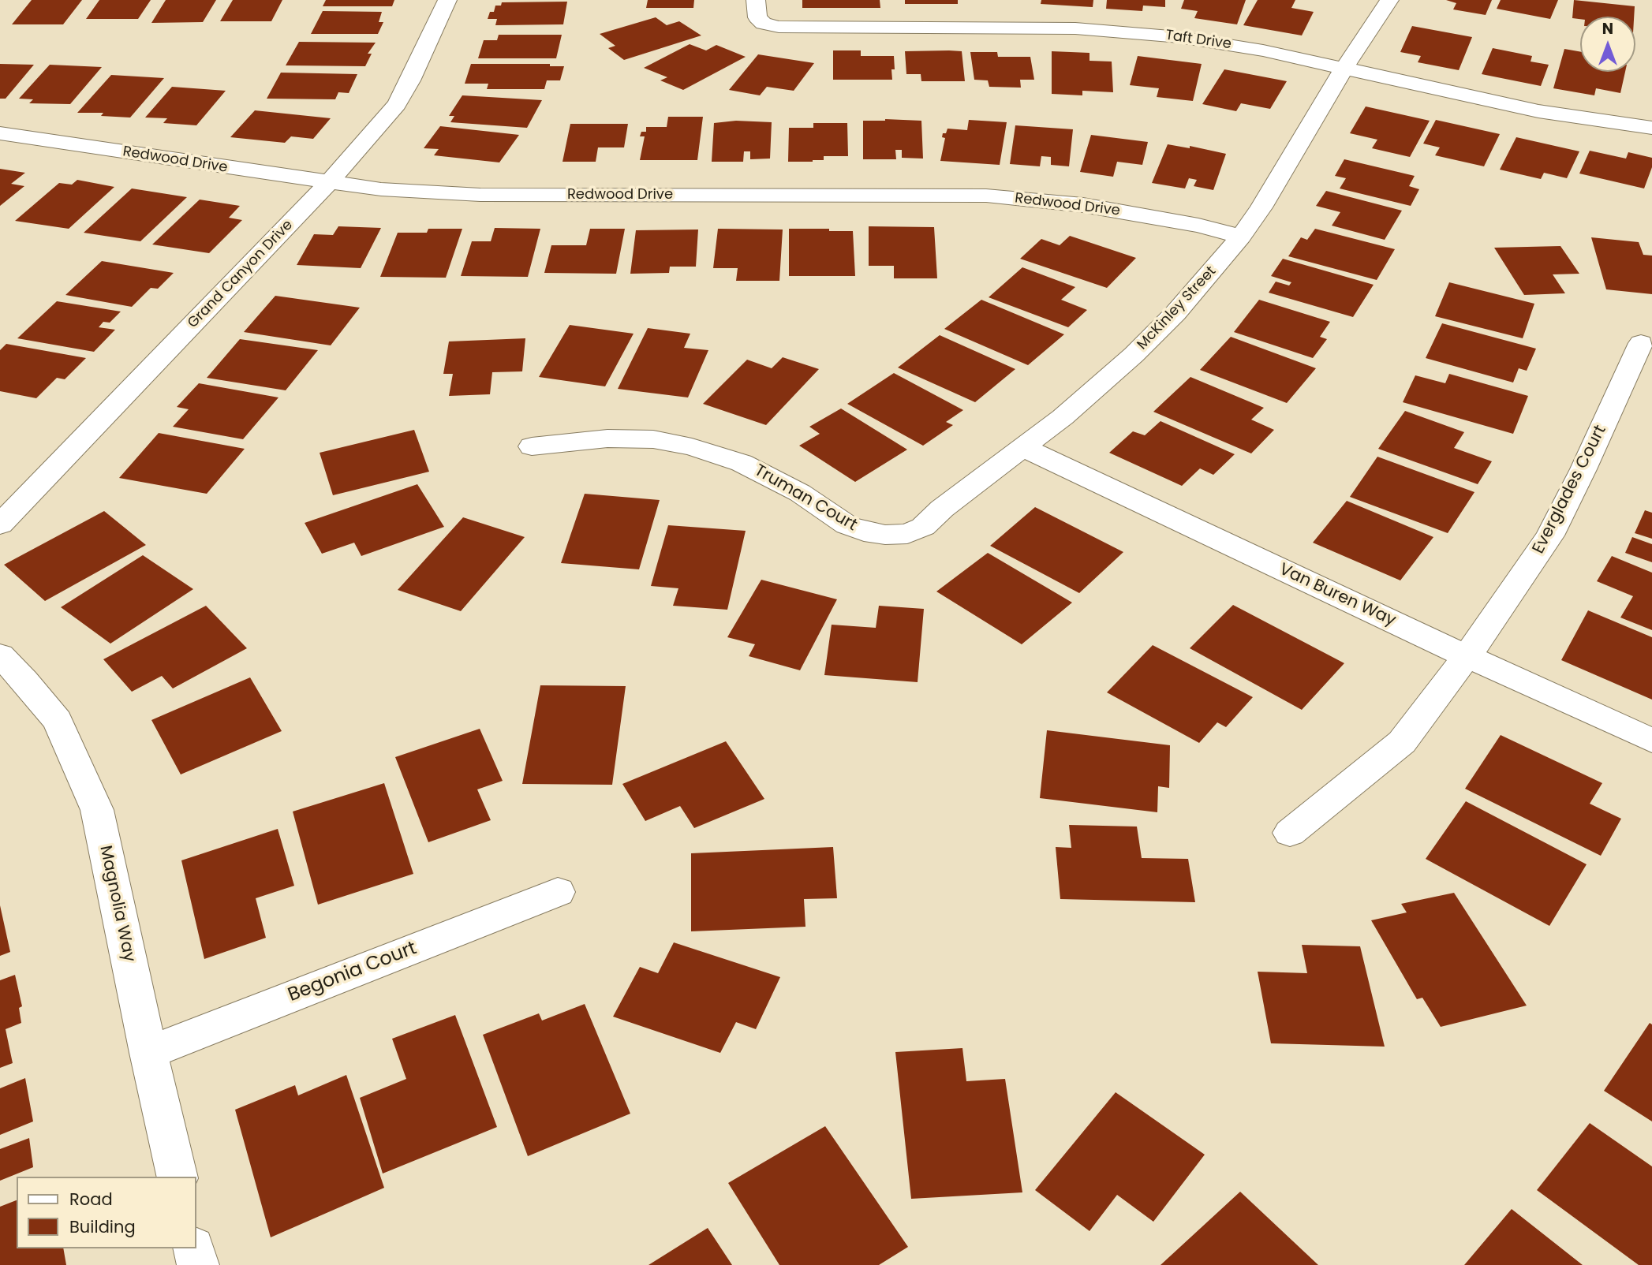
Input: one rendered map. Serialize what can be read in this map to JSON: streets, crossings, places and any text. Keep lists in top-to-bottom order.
{
  "streets": {
    "street": [
      "Taft Drive",
      "Redwood Drive",
      "Grand Canyon Drive",
      "McKinley Street",
      "Everglades Court",
      "Truman Court",
      "Van Buren Way",
      "Magnolia Way",
      "Begonia Court"
    ]
  },
  "crossings": [
    ["Taft Drive", "McKinley Street"],
    ["Redwood Drive", "Grand Canyon Drive"],
    ["Redwood Drive", "McKinley Street"],
    ["McKinley Street", "Truman Court"],
    ["McKinley Street", "Van Buren Way"],
    ["Everglades Court", "Van Buren Way"],
    ["Magnolia Way", "Begonia Court"]
  ],
  "legend": ["Road", "Building"],
  "north": "top"
}
